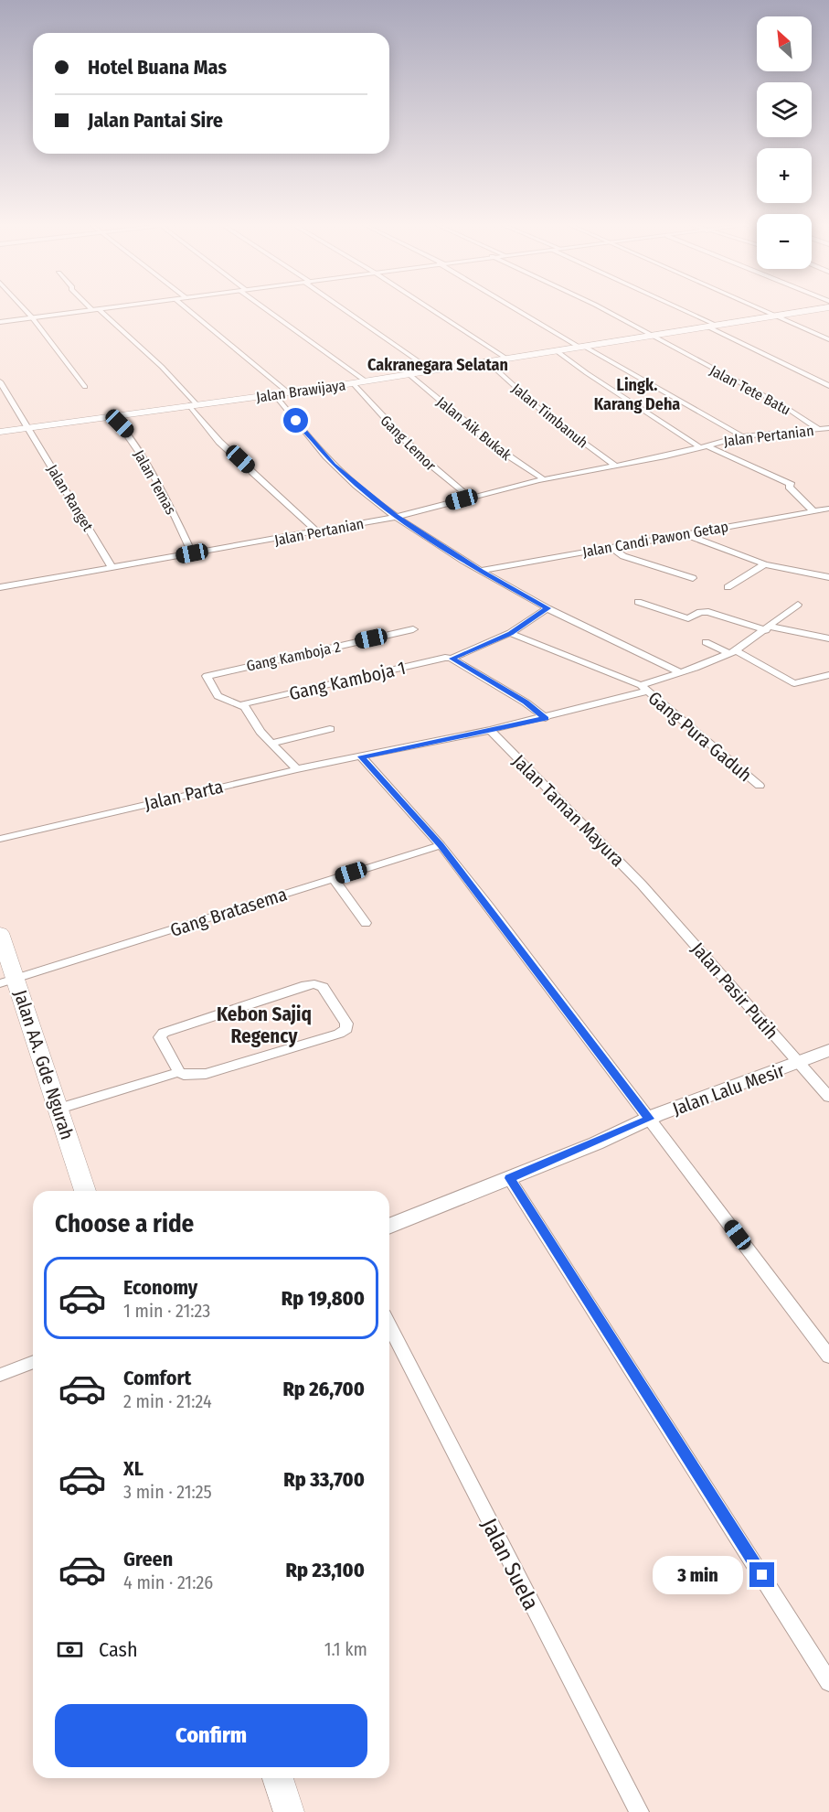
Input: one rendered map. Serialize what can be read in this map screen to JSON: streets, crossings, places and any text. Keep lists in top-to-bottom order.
{
  "streets": {
    "main road": ["Jalan Brawijaya", "Jalan AA. Gde Ngurah"],
    "street": [
      "Jalan Tete Batu",
      "Jalan Timbanuh",
      "Jalan Aik Bukak",
      "Jalan Pertanian",
      "Gang Lemor",
      "Jalan Temas",
      "Jalan Ranget",
      "Jalan Candi Pawon Getap",
      "Gang Kamboja 2",
      "Gang Kamboja 1",
      "Gang Pura Gaduh",
      "Jalan Parta",
      "Jalan Taman Mayura",
      "Gang Bratasema",
      "Jalan Pasir Putih",
      "Jalan Lalu Mesir",
      "Jalan Suela"
    ]
  },
  "crossings": [
    ["Jalan Tete Batu", "Jalan Brawijaya"],
    ["Jalan Tete Batu", "Jalan Pertanian"],
    ["Jalan Brawijaya", "Jalan Timbanuh"],
    ["Jalan Brawijaya", "Jalan Aik Bukak"],
    ["Jalan Brawijaya", "Gang Lemor"],
    ["Jalan Brawijaya", "Jalan Temas"],
    ["Jalan Brawijaya", "Jalan Ranget"],
    ["Jalan Timbanuh", "Jalan Pertanian"],
    ["Jalan Aik Bukak", "Jalan Pertanian"],
    ["Jalan Pertanian", "Gang Lemor"],
    ["Jalan Pertanian", "Jalan Temas"],
    ["Jalan Pertanian", "Jalan Ranget"],
    ["Gang Kamboja 2", "Gang Kamboja 1"],
    ["Gang Kamboja 1", "Gang Pura Gaduh"],
    ["Jalan Taman Mayura", "Jalan Pasir Putih"],
    ["Gang Bratasema", "Jalan AA. Gde Ngurah"],
    ["Jalan Pasir Putih", "Jalan Lalu Mesir"]
  ],
  "districts": ["Cakranegara Selatan", "Lingk. Karang Deha", "Kebon Sajiq Regency"],
  "north": "top left",
  "page": {
    "map_buttons": ["+", "−"],
    "banner": ["Hotel Buana Mas", "Jalan Pantai Sire"],
    "heading": "Choose a ride",
    "list": [
      {
        "name": "Economy",
        "note": "1 min · 21:23",
        "value": "Rp 19,800"
      },
      {
        "name": "Comfort",
        "note": "2 min · 21:24",
        "value": "Rp 26,700"
      },
      {
        "name": "XL",
        "note": "3 min · 21:25",
        "value": "Rp 33,700"
      },
      {
        "name": "Green",
        "note": "4 min · 21:26",
        "value": "Rp 23,100"
      }
    ],
    "bubble": "3 min",
    "pay": ["Cash", "1.1 km"],
    "buttons": "Confirm"
  }
}
